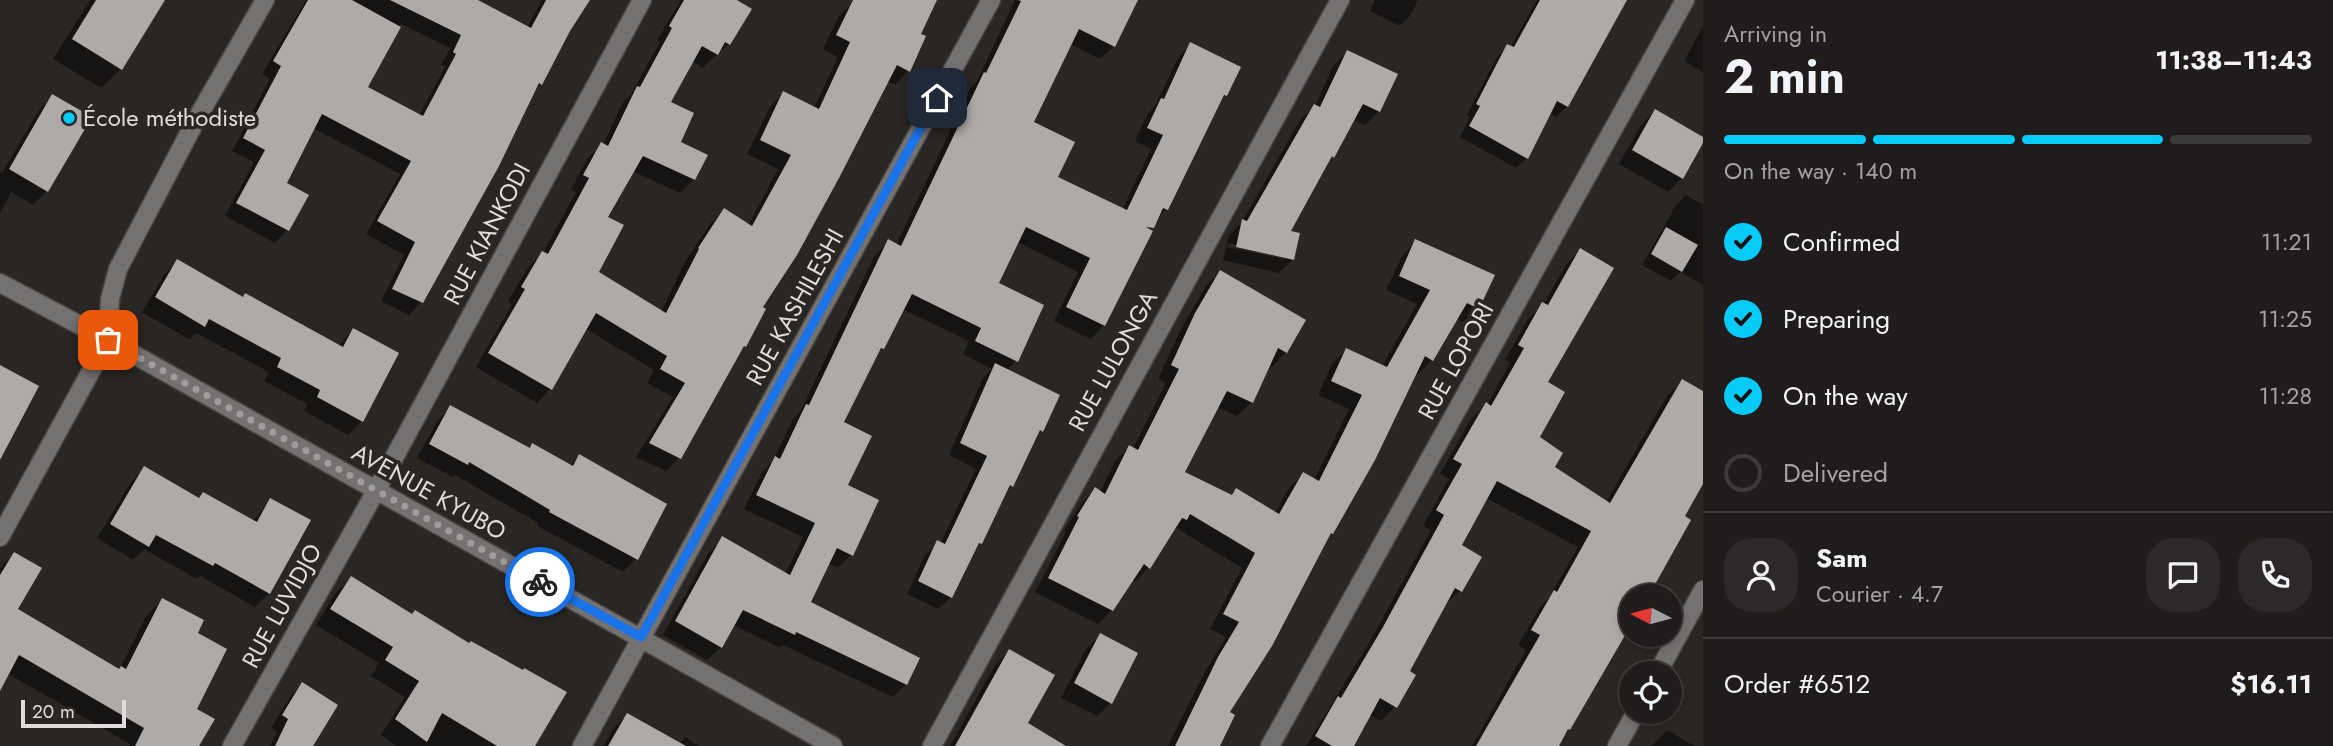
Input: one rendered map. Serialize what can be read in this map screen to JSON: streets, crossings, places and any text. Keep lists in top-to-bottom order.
{
  "streets": {
    "street": [
      "RUE KIANKODI",
      "RUE KASHILESHI",
      "RUE LULONGA",
      "RUE LOPORI",
      "AVENUE KYUBO",
      "RUE LUVIDJO"
    ]
  },
  "crossings": [
    ["RUE KIANKODI", "AVENUE KYUBO"],
    ["RUE KIANKODI", "RUE LUVIDJO"],
    ["RUE KASHILESHI", "AVENUE KYUBO"],
    ["AVENUE KYUBO", "RUE LUVIDJO"]
  ],
  "places": ["École méthodiste"],
  "scale_bar": "20 m",
  "north": "left",
  "page": {
    "heading": ["2 min", "Arriving in", "11:38–11:43"],
    "panel": [
      "Sam",
      "Courier · 4.7",
      "Order #6512",
      "$16.11"
    ],
    "bar": "On the way · 140 m",
    "list": [
      ["Confirmed", "11:21"],
      ["Preparing", "11:25"],
      ["On the way", "11:28"],
      "Delivered"
    ],
    "scale": "20 m"
  }
}
